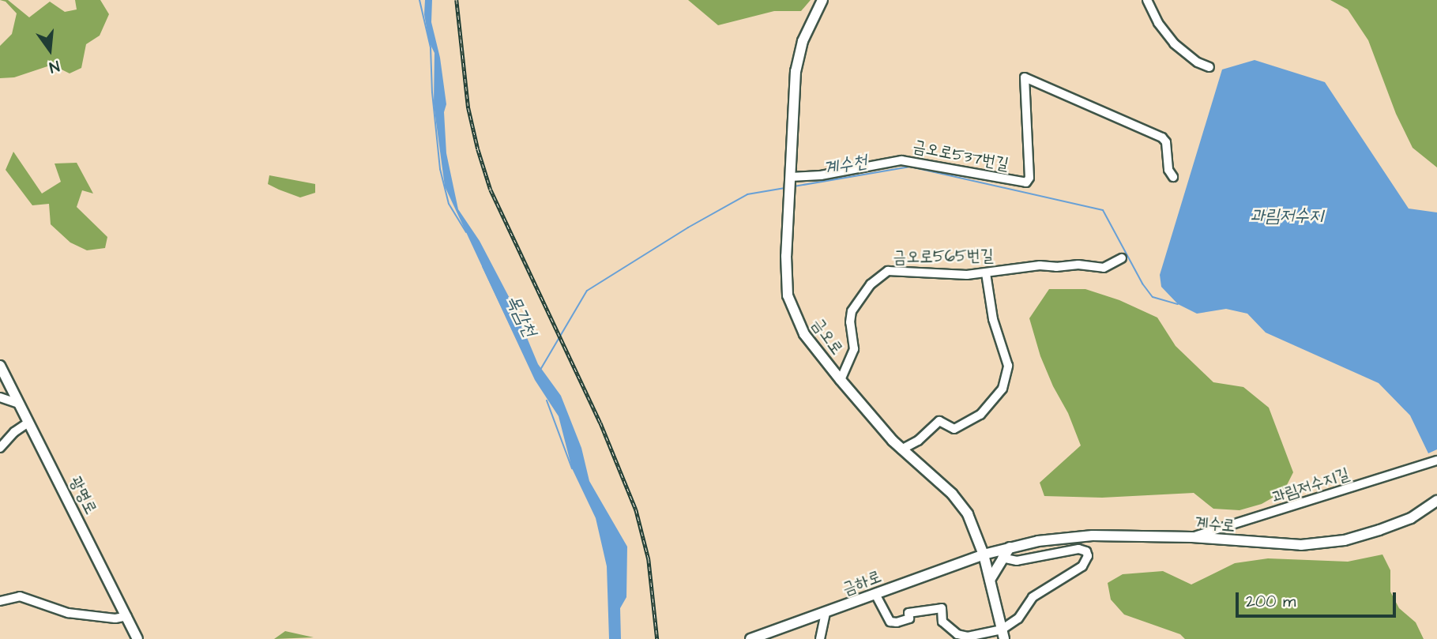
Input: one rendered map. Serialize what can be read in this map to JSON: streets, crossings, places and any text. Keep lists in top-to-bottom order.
{
  "streets": {
    "main road": [
      "금오로",
      "광명로",
      "계수로",
      "금하로"
    ],
    "street": ["금오로537번길", "금오로565번길", "과림저수지길"]
  },
  "crossings": [
    ["금오로537번길", "금오로"],
    ["금오로565번길", "금오로"],
    ["금오로", "계수로"],
    ["금오로", "금하로"],
    ["과림저수지길", "계수로"],
    ["계수로", "금하로"]
  ],
  "water": ["계수천", "과림저수지", "목감천"],
  "scale_bar": "200 m",
  "north": "bottom"
}
